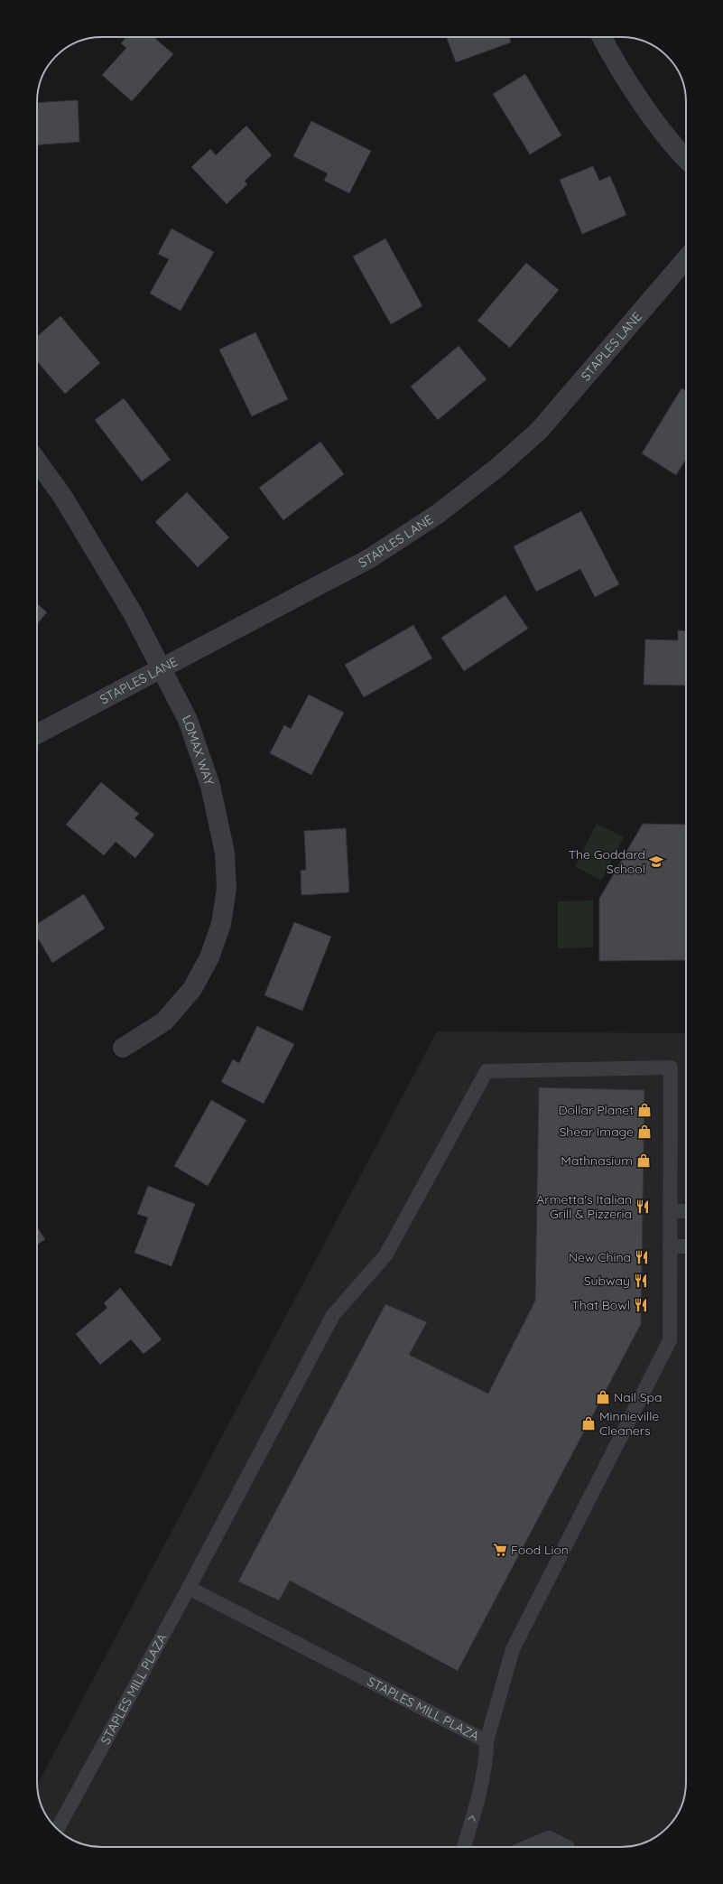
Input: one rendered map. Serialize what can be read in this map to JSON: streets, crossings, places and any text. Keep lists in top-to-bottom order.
{
  "streets": {
    "street": ["STAPLES LANE", "LOMAX WAY"],
    "lane": ["STAPLES MILL PLAZA"]
  },
  "crossings": [
    ["STAPLES LANE", "LOMAX WAY"]
  ],
  "places": {
    "school or university": ["The Goddard School"],
    "shop": [
      "Dollar Planet",
      "Shear Image",
      "Mathnasium",
      "Nail Spa",
      "Minnieville Cleaners"
    ],
    "restaurant": [
      "Armetta's Italian Grill & Pizzeria",
      "New China",
      "Subway",
      "That Bowl"
    ],
    "supermarket": ["Food Lion"]
  }
}
